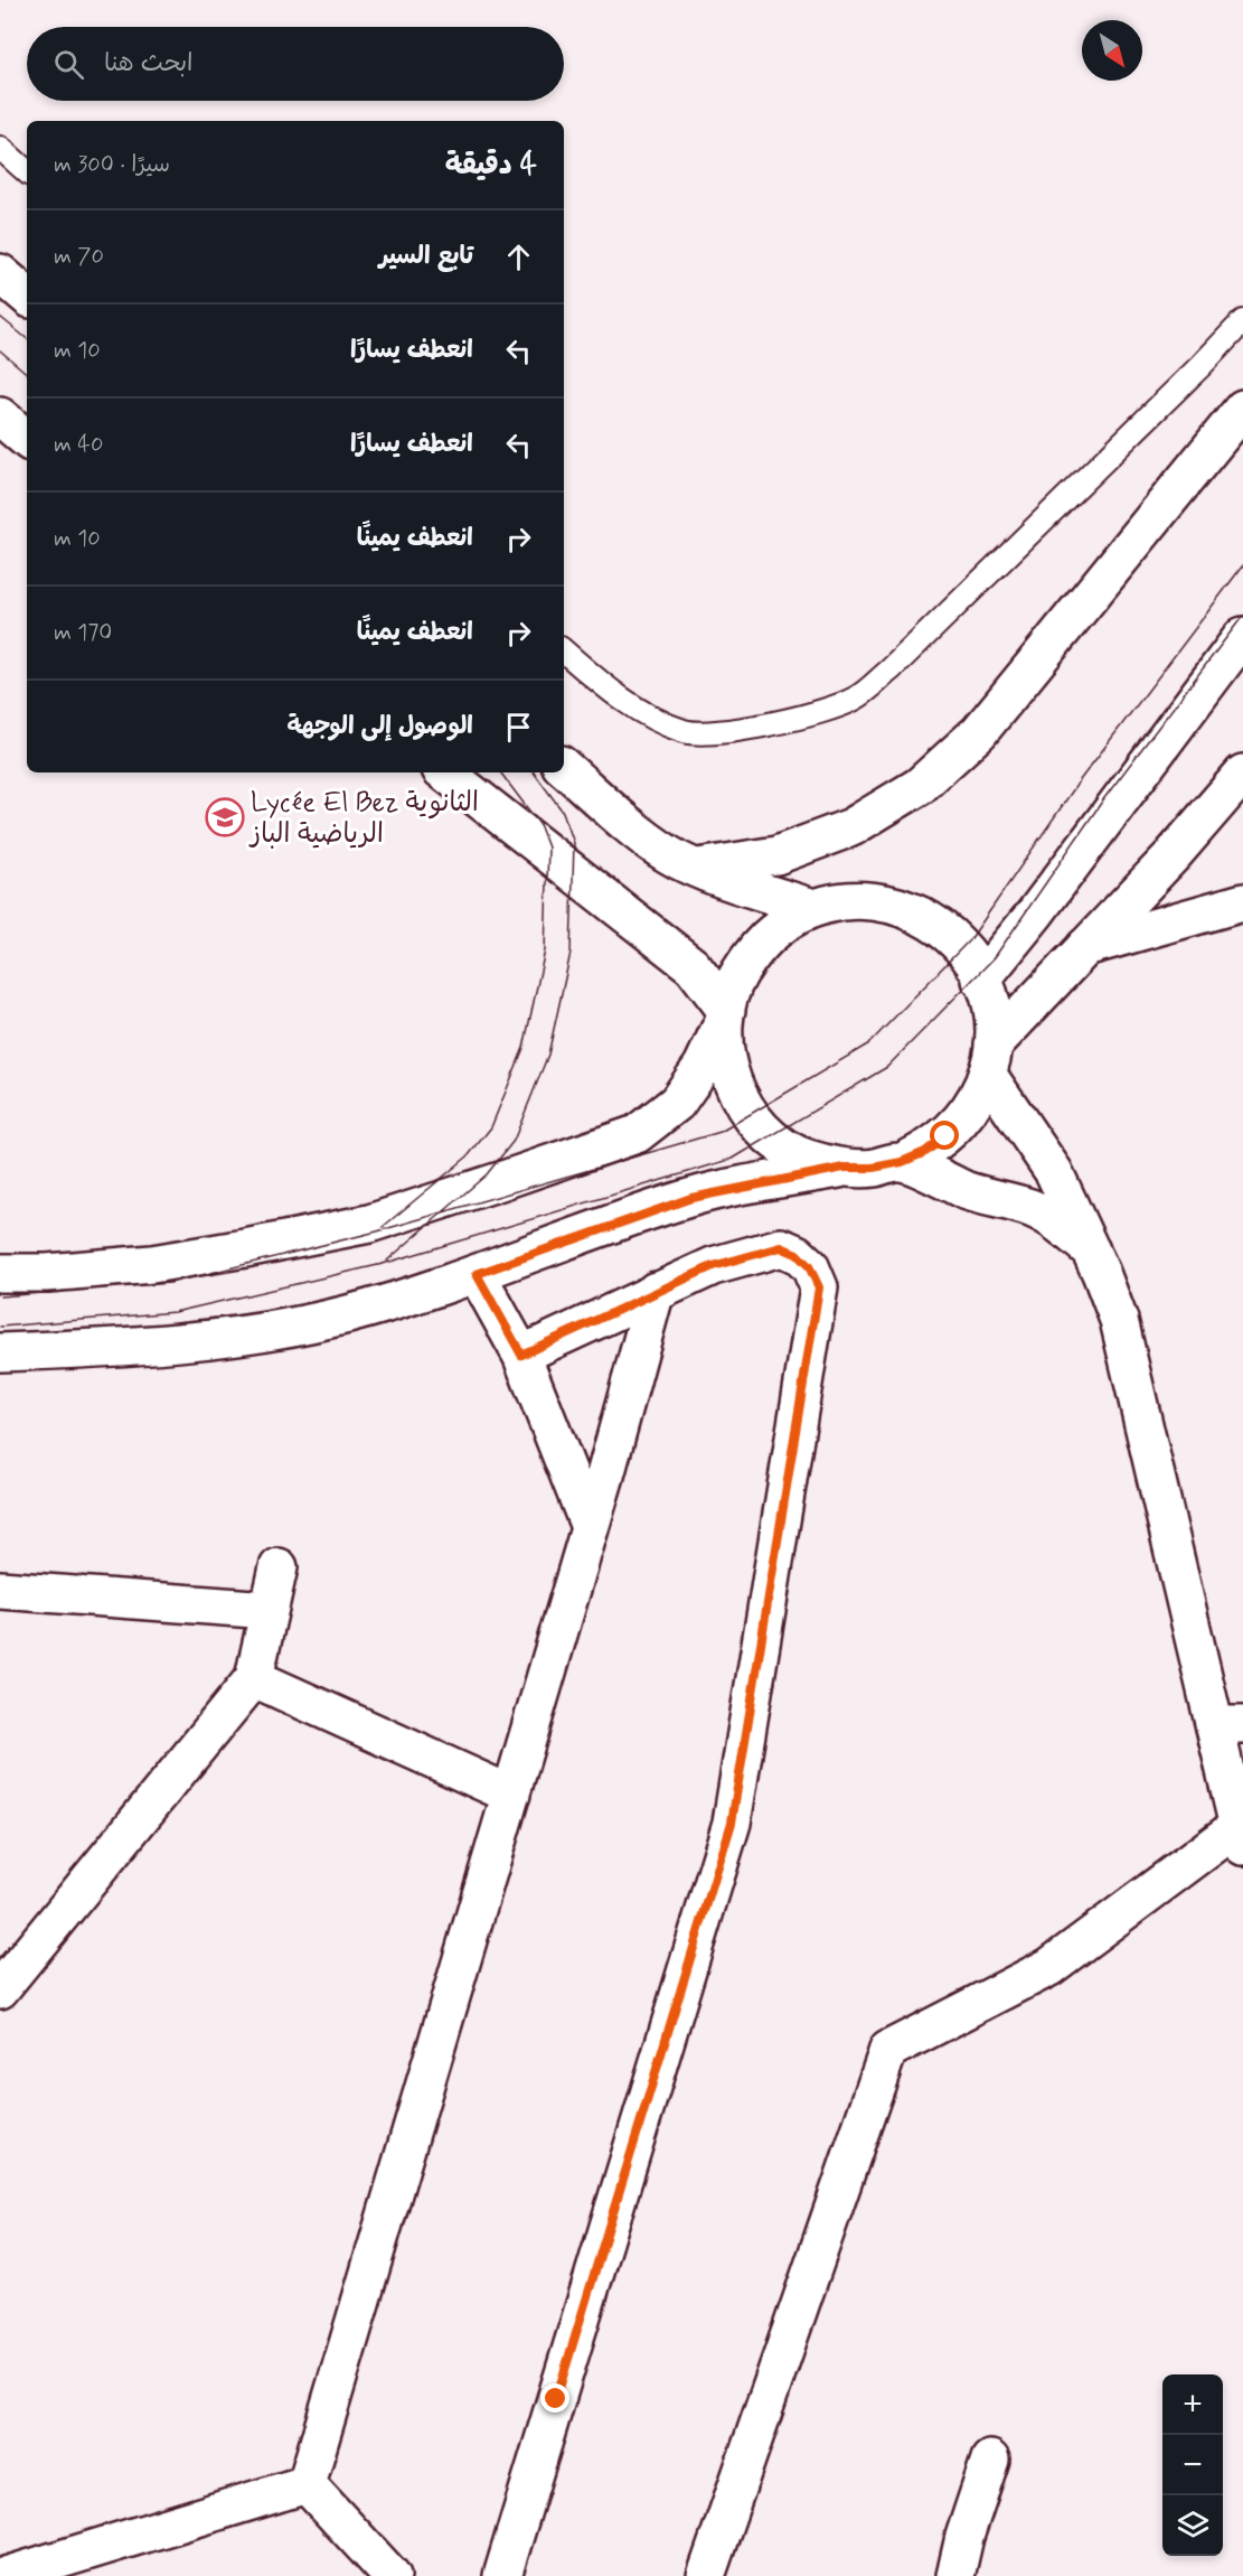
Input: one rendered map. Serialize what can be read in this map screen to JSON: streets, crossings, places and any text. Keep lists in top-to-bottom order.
{
  "places": {
    "school or university": ["Lycée El Bez الثانوية الرياضية الباز"]
  },
  "north": "bottom right",
  "page": {
    "search": "ابحث هنا",
    "heading": ["4 دقيقة", "سيرًا · 300 m"],
    "list": [
      ["تابع السير", "70 m"],
      ["انعطف يسارًا", "10 m"],
      ["انعطف يسارًا", "40 m"],
      ["انعطف يمينًا", "10 m"],
      ["انعطف يمينًا", "170 m"],
      "الوصول إلى الوجهة"
    ],
    "map_buttons": ["+", "−"]
  }
}
